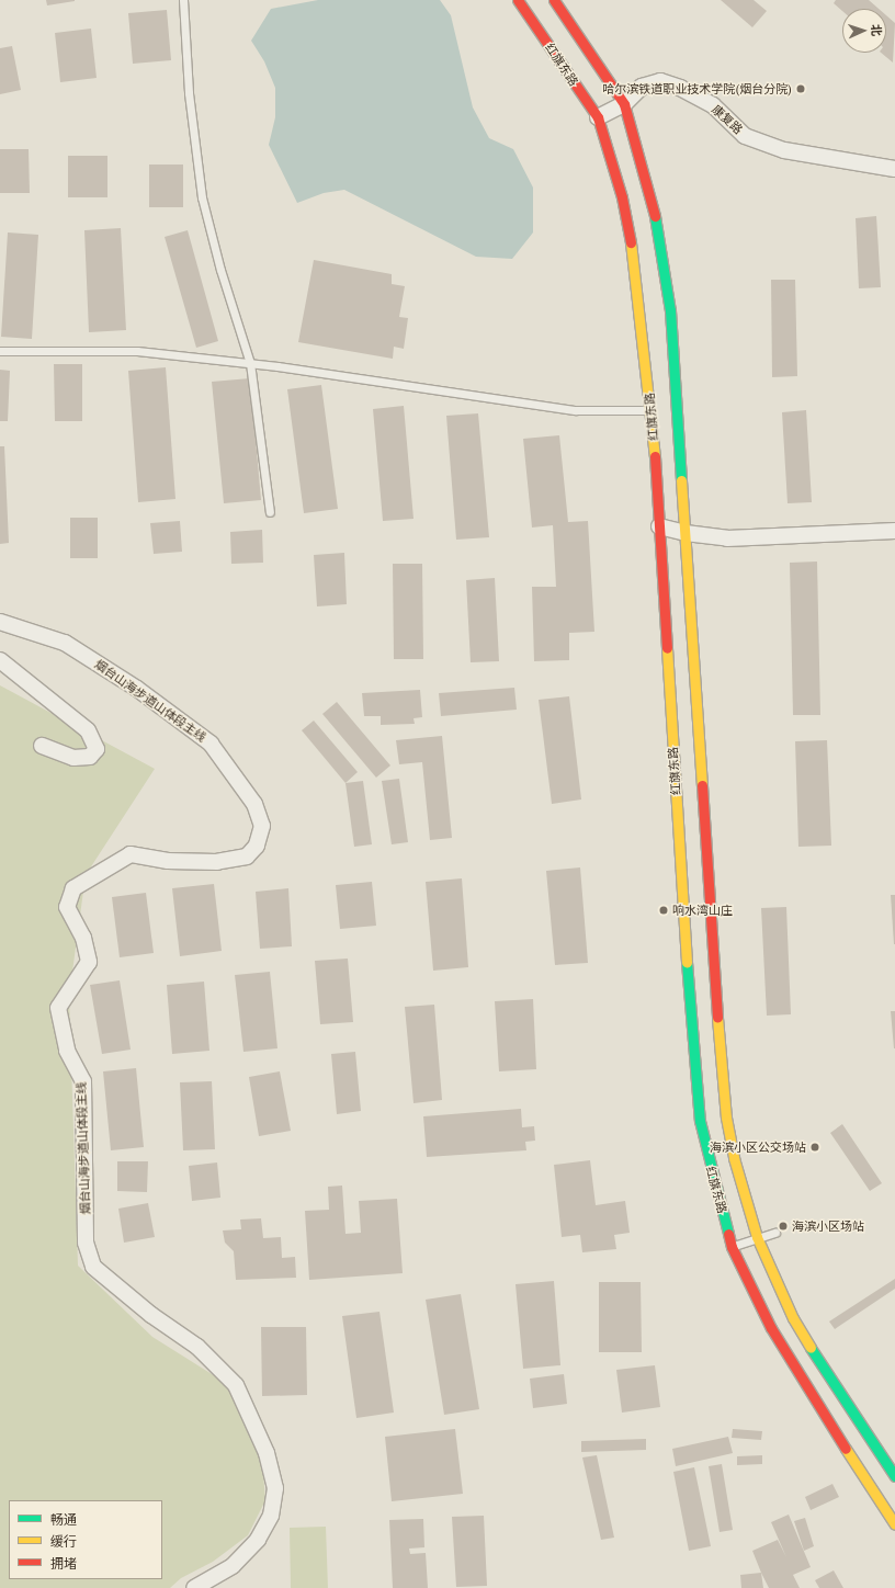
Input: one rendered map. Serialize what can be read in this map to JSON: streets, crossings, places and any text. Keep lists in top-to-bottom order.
{
  "streets": {
    "main road": ["红旗东路"],
    "street": ["康复路", "烟台山海步道山体段主线"]
  },
  "crossings": [
    ["红旗东路", "康复路"]
  ],
  "places": [
    "哈尔滨铁道职业技术学院(烟台分院)",
    "响水湾山庄",
    "海滨小区公交场站",
    "海滨小区场站"
  ],
  "legend": ["畅通", "缓行", "拥堵"],
  "north": "right"
}
